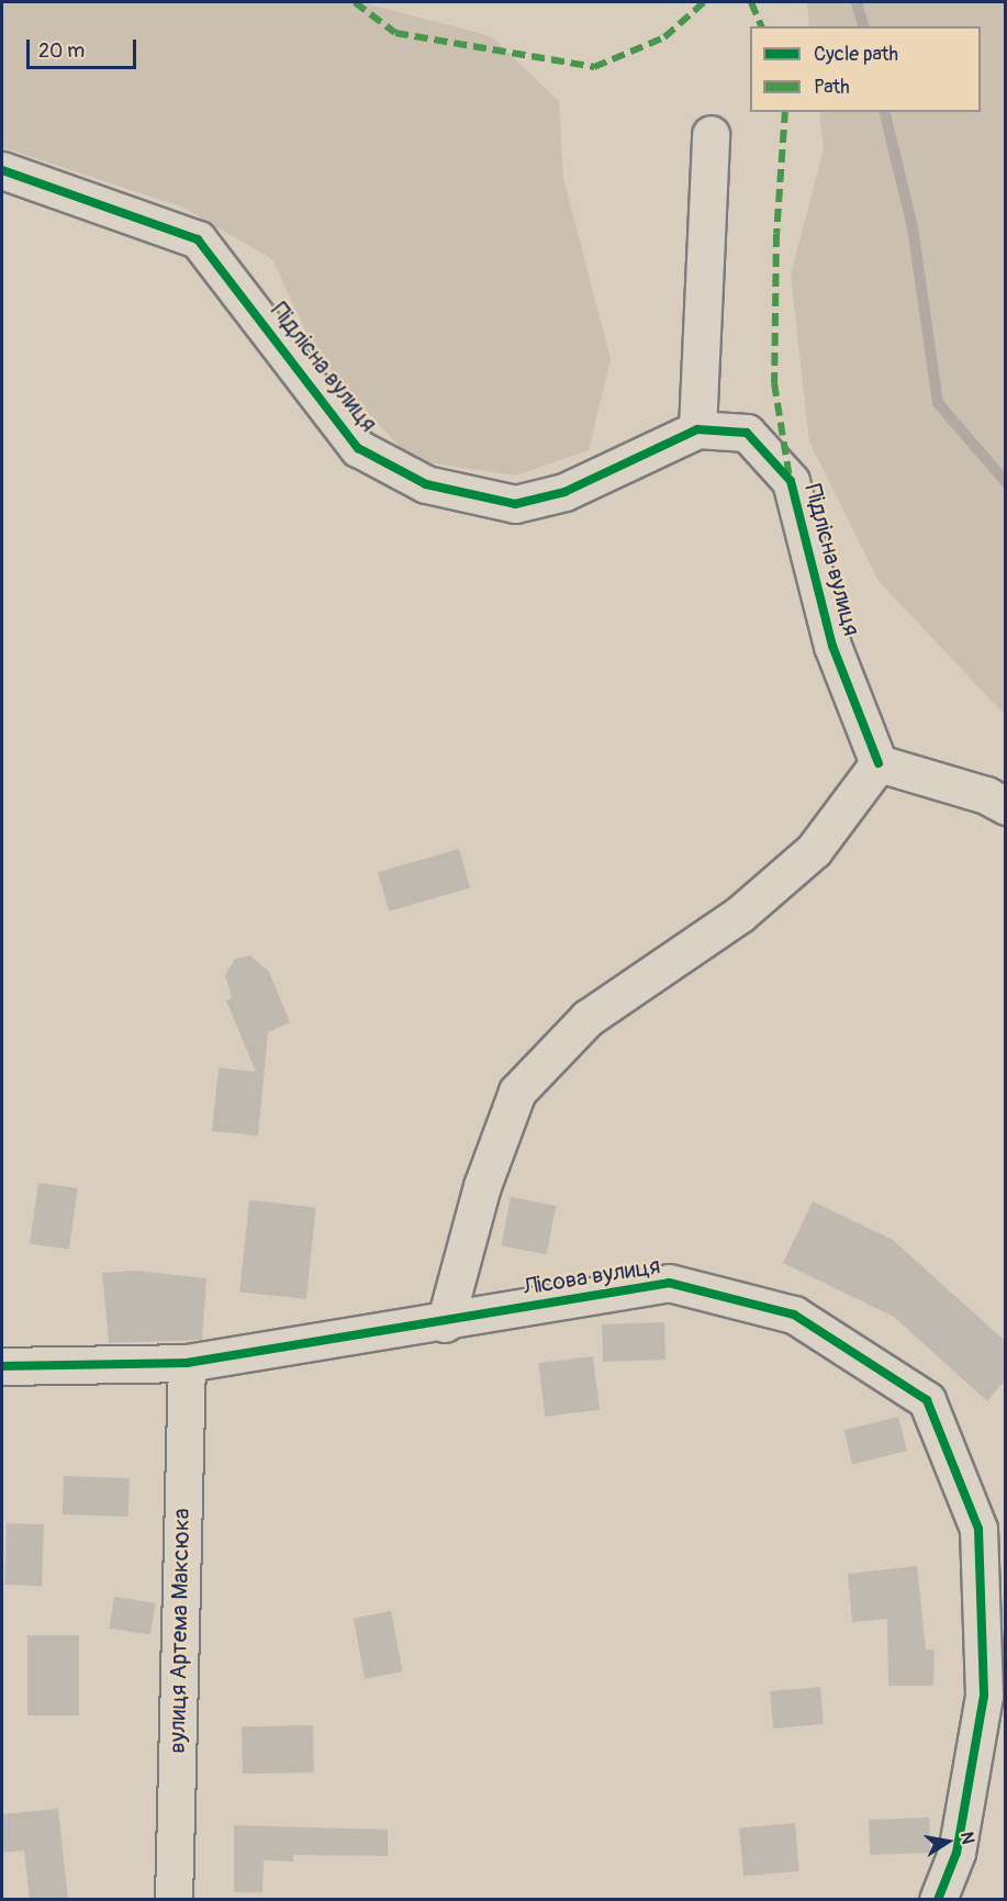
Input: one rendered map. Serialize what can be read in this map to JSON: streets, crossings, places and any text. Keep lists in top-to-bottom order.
{
  "streets": {
    "street": ["Підлісна вулиця", "Лісова вулиця", "вулиця Артема Максюка"]
  },
  "crossings": [
    ["Лісова вулиця", "вулиця Артема Максюка"]
  ],
  "legend": ["Cycle path", "Path"],
  "scale_bar": "20 m",
  "north": "right"
}
